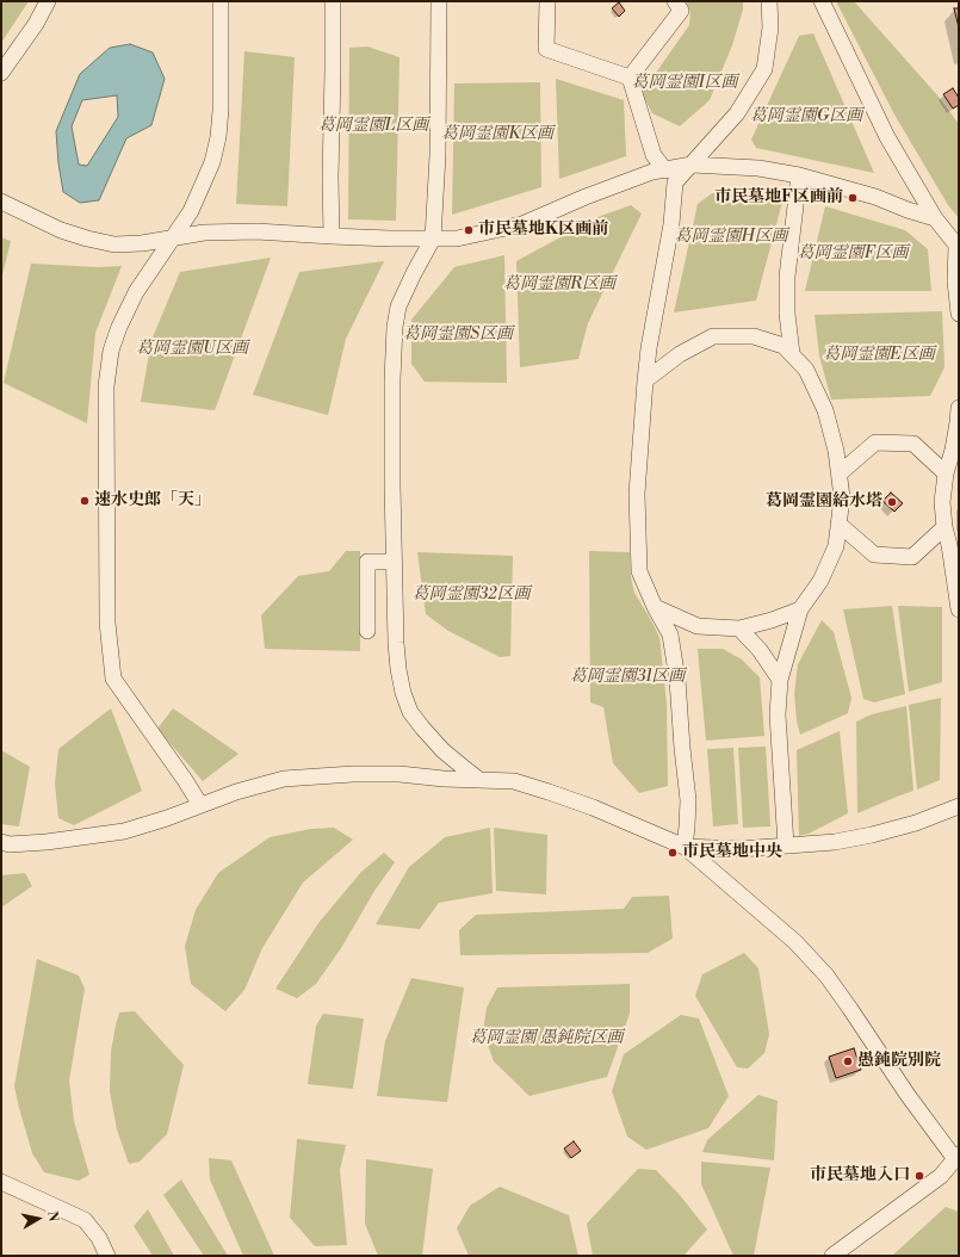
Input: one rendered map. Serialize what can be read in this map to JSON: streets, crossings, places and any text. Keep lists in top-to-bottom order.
{
  "parks": [
    "葛岡霊園I区画",
    "葛岡霊園G区画",
    "葛岡霊園L区画",
    "葛岡霊園K区画",
    "葛岡霊園H区画",
    "葛岡霊園F区画",
    "葛岡霊園R区画",
    "葛岡霊園S区画",
    "葛岡霊園U区画",
    "葛岡霊園E区画",
    "葛岡霊園32区画",
    "葛岡霊園31区画",
    "葛岡霊園 愚鈍院区画"
  ],
  "places": [
    "市民墓地F区画前",
    "市民墓地K区画前",
    "速水史郎「天」",
    "葛岡霊園給水塔",
    "市民墓地中央",
    "愚鈍院別院",
    "市民墓地入口"
  ],
  "north": "right"
}
